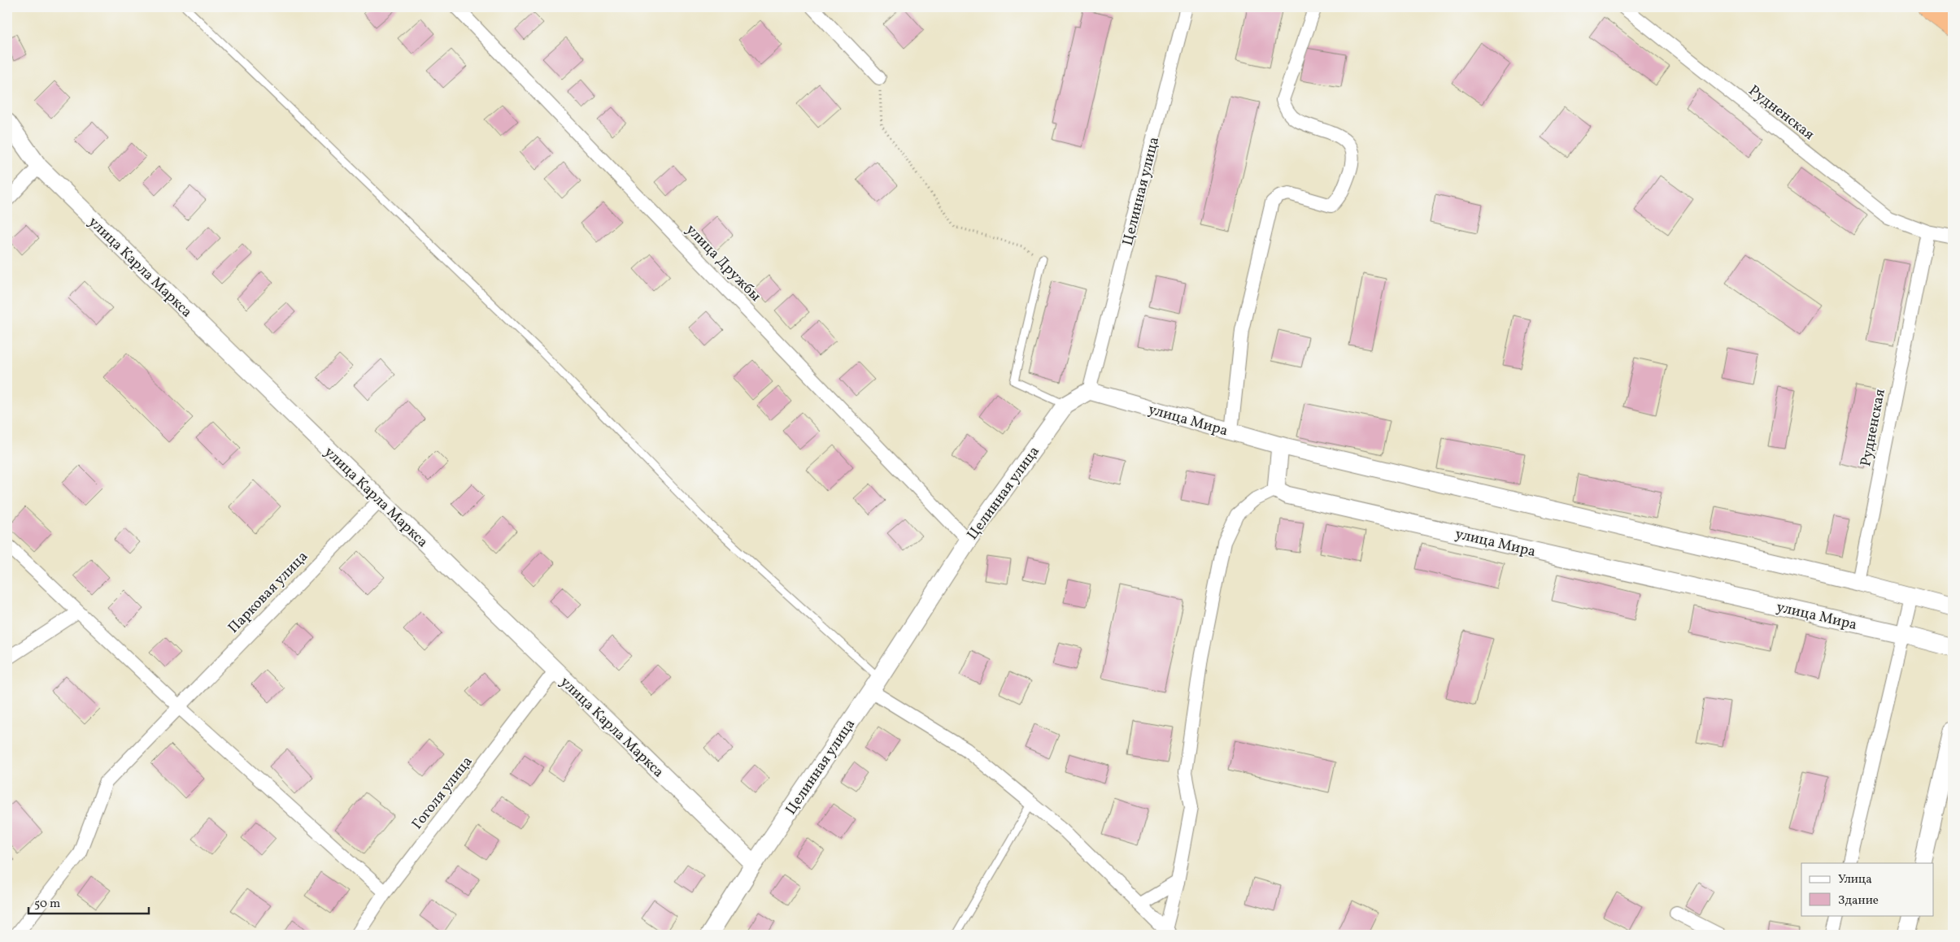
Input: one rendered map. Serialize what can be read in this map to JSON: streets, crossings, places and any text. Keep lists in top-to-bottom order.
{
  "streets": {
    "street": [
      "Рудненская",
      "Целинная улица",
      "улица Дружбы",
      "улица Карла Маркса",
      "улица Мира",
      "Парковая улица",
      "Гоголя улица"
    ]
  },
  "crossings": [
    ["Рудненская", "улица Мира"],
    ["Целинная улица", "улица Дружбы"],
    ["Целинная улица", "улица Карла Маркса"],
    ["Целинная улица", "улица Мира"],
    ["улица Карла Маркса", "Парковая улица"],
    ["улица Карла Маркса", "Гоголя улица"]
  ],
  "legend": ["Улица", "Здание"],
  "scale_bar": "50 m"
}
